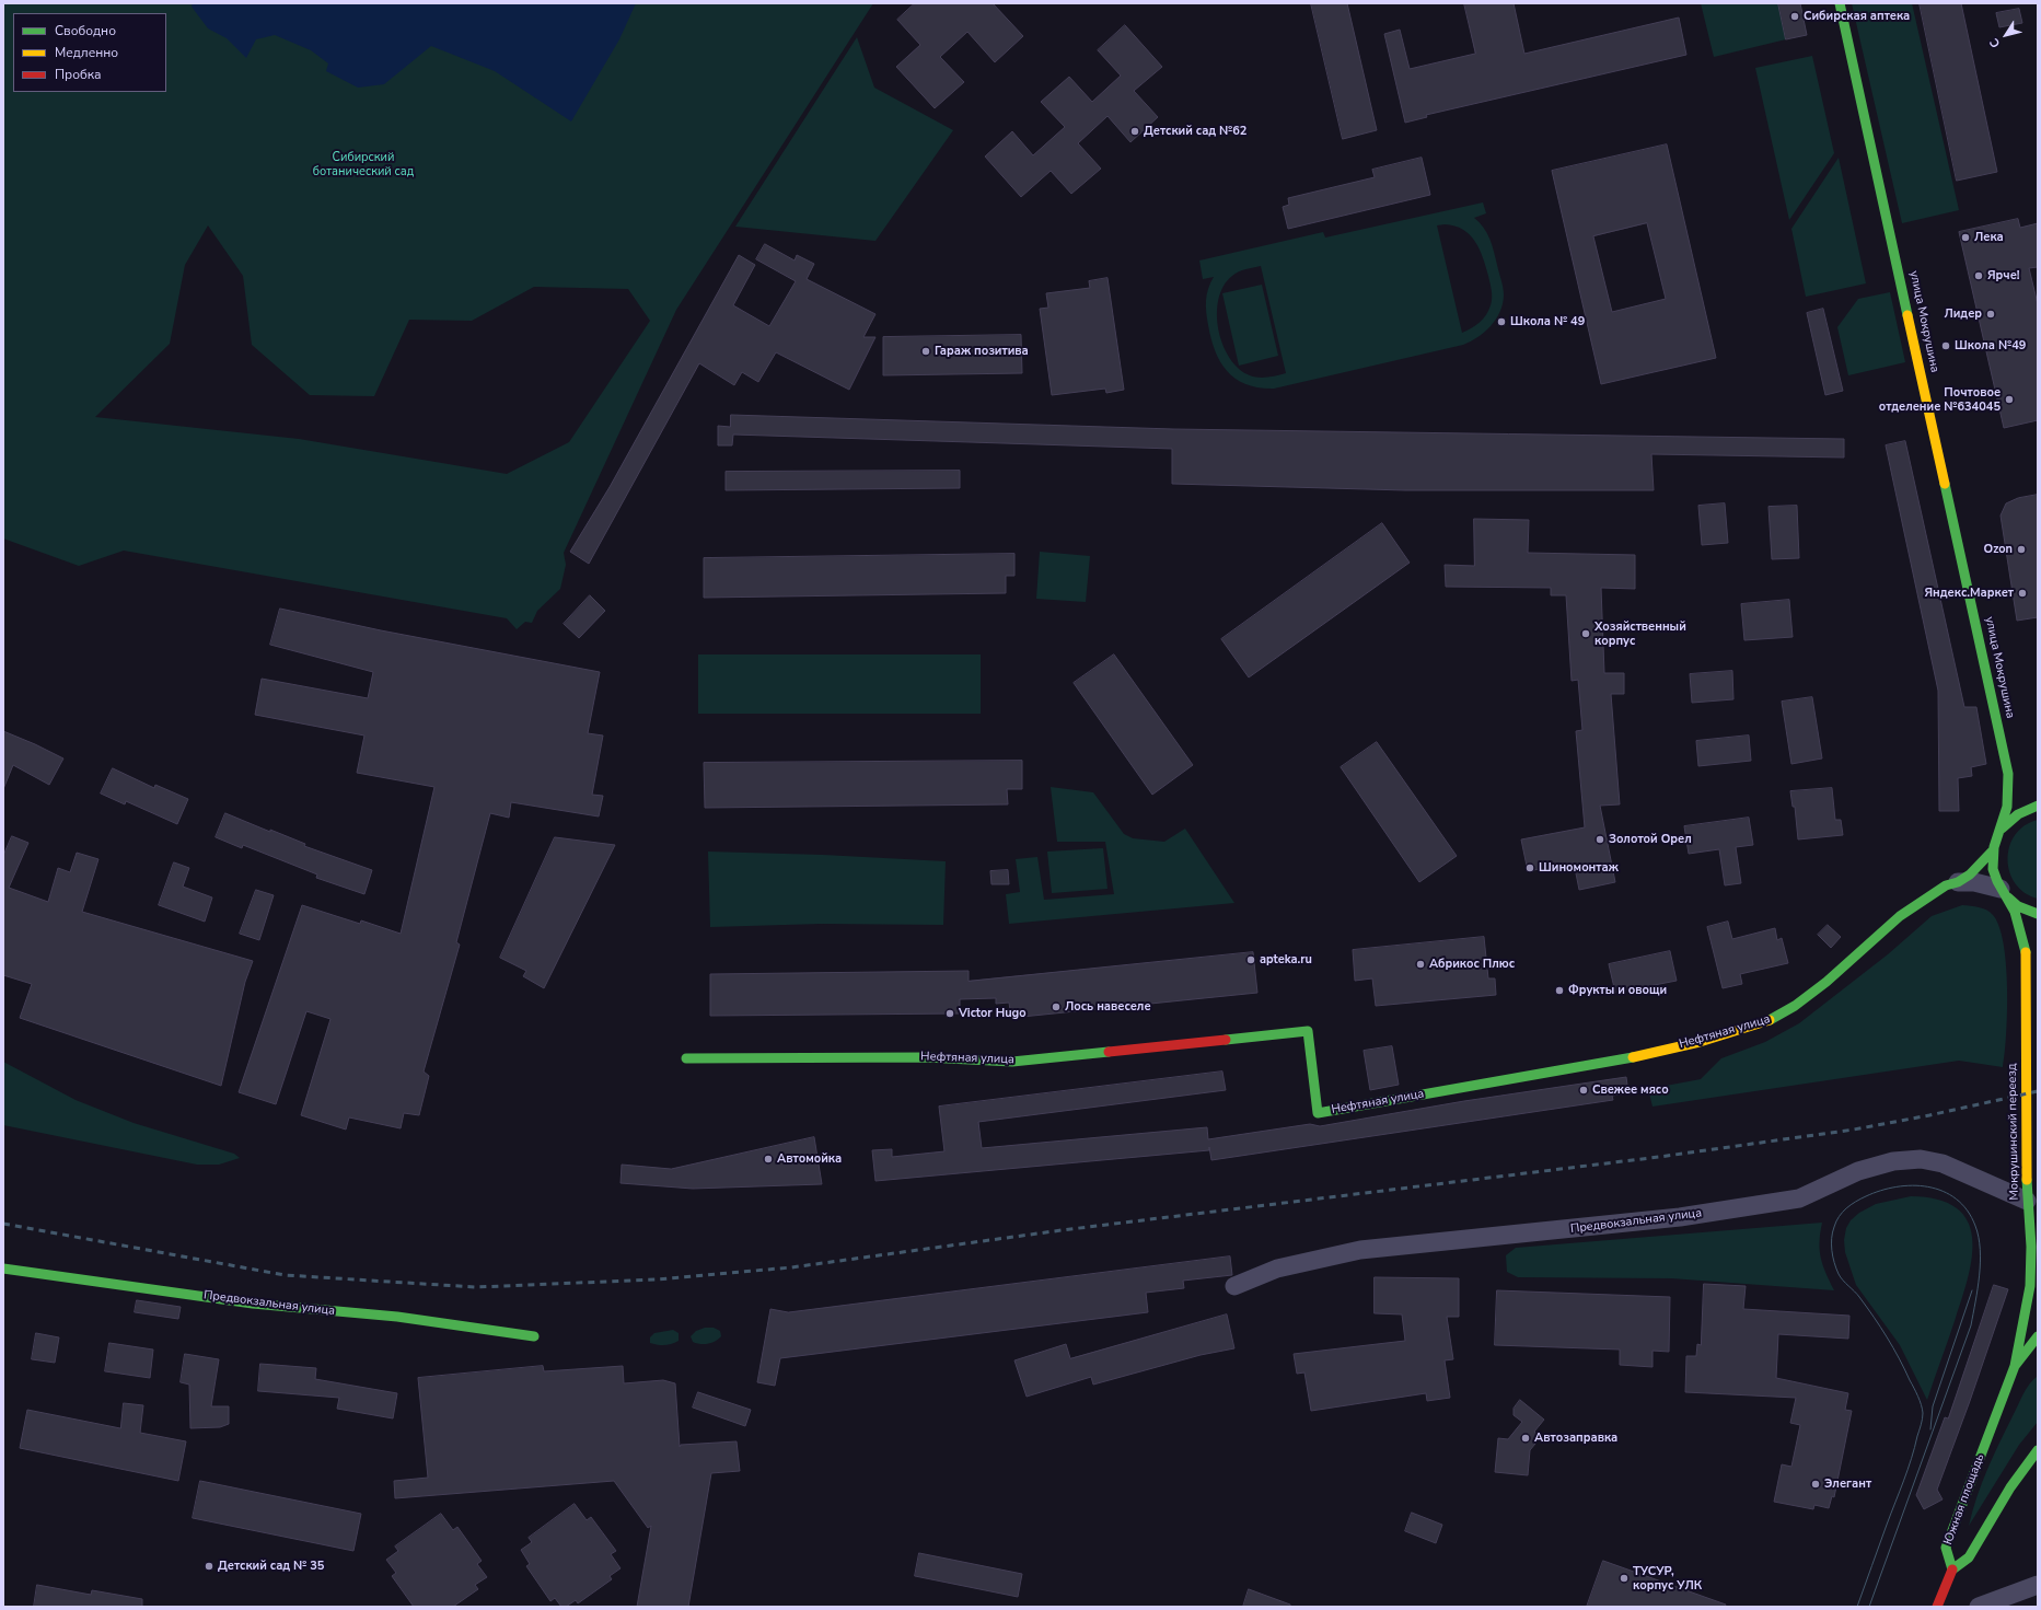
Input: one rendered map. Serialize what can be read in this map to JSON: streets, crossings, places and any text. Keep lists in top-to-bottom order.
{
  "streets": {
    "street": [
      "улица Мокрушина",
      "Нефтяная улица",
      "Мокрушинский переезд",
      "Предвокзальная улица",
      "Южная площадь"
    ]
  },
  "crossings": [
    ["Нефтяная улица", "Мокрушинский переезд"],
    ["Мокрушинский переезд", "Предвокзальная улица"],
    ["Мокрушинский переезд", "Южная площадь"]
  ],
  "parks": ["Сибирский ботанический сад"],
  "places": [
    "Сибирская аптека",
    "Детский сад №62",
    "Лека",
    "Ярче!",
    "Лидер",
    "Школа № 49",
    "Школа №49",
    "Гараж позитива",
    "Почтовое отделение №634045",
    "Ozon",
    "Яндекс.Маркет",
    "Хозяйственный корпус",
    "Золотой Орел",
    "Шиномонтаж",
    "apteka.ru",
    "Абрикос Плюс",
    "Фрукты и овощи",
    "Лось навеселе",
    "Victor Hugo",
    "Свежее мясо",
    "Автомойка",
    "Автозаправка",
    "Элегант",
    "Детский сад № 35",
    "ТУСУР, корпус УЛК"
  ],
  "legend": ["Свободно", "Медленно", "Пробка"],
  "north": "bottom left"
}
